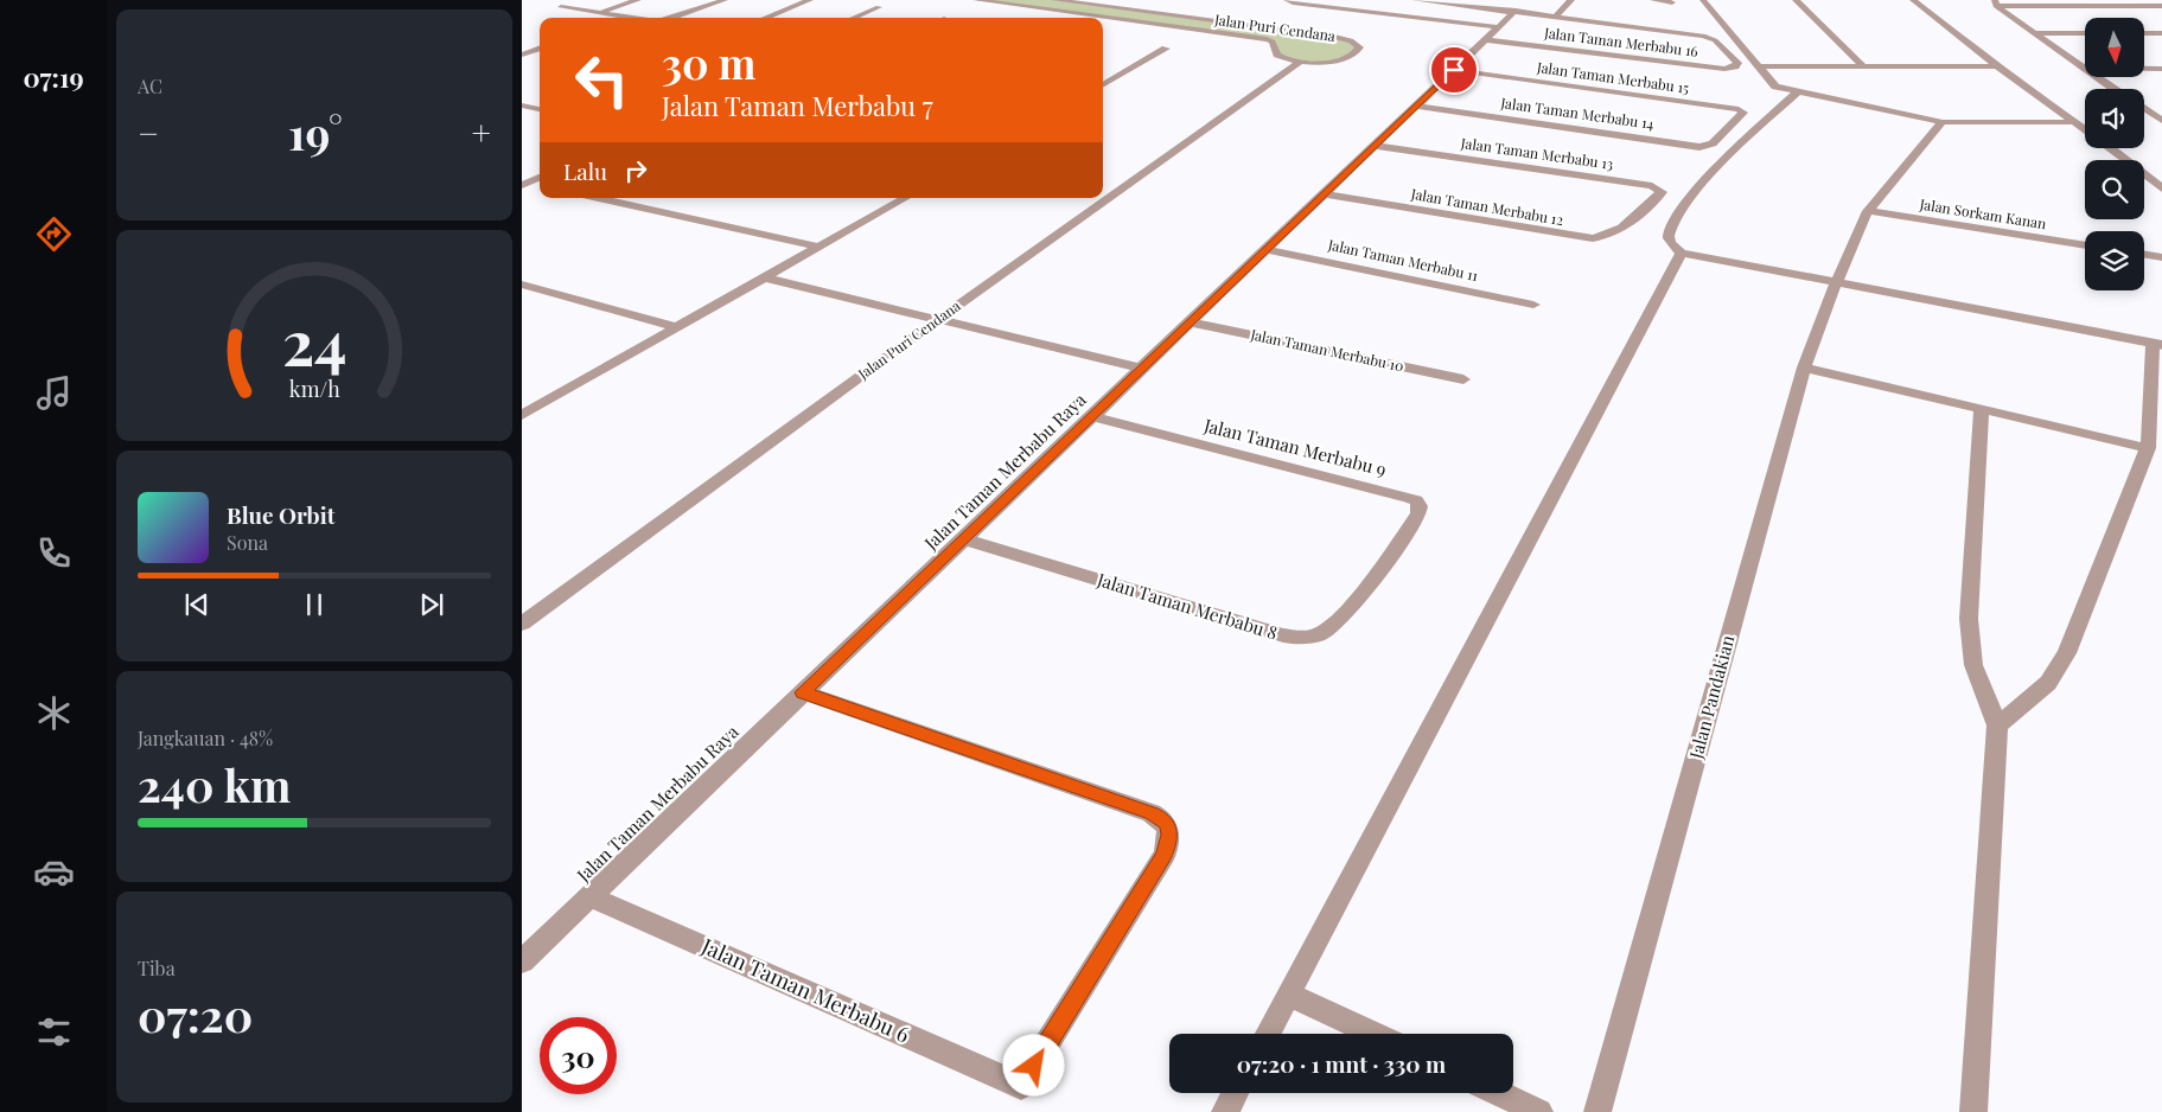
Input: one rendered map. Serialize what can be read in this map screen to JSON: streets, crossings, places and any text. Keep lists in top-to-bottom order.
{
  "streets": {
    "street": [
      "Jalan Puri Cendana",
      "Jalan Taman Merbabu 16",
      "Jalan Taman Merbabu 15",
      "Jalan Taman Merbabu 14",
      "Jalan Taman Merbabu 13",
      "Jalan Taman Merbabu 12",
      "Jalan Sorkam Kanan",
      "Jalan Taman Merbabu 11",
      "Jalan Taman Merbabu 10",
      "Jalan Taman Merbabu 9",
      "Jalan Taman Merbabu Raya",
      "Jalan Taman Merbabu 8",
      "Jalan Pandakian",
      "Jalan Taman Merbabu 6"
    ]
  },
  "crossings": [
    ["Jalan Taman Merbabu 16", "Jalan Taman Merbabu Raya"],
    ["Jalan Taman Merbabu 15", "Jalan Taman Merbabu 14"],
    ["Jalan Taman Merbabu 15", "Jalan Taman Merbabu Raya"],
    ["Jalan Taman Merbabu 14", "Jalan Taman Merbabu Raya"],
    ["Jalan Taman Merbabu 13", "Jalan Taman Merbabu 12"],
    ["Jalan Taman Merbabu 13", "Jalan Taman Merbabu Raya"],
    ["Jalan Taman Merbabu 12", "Jalan Taman Merbabu Raya"],
    ["Jalan Sorkam Kanan", "Jalan Pandakian"],
    ["Jalan Taman Merbabu 11", "Jalan Taman Merbabu Raya"],
    ["Jalan Taman Merbabu 10", "Jalan Taman Merbabu Raya"],
    ["Jalan Taman Merbabu 9", "Jalan Taman Merbabu Raya"],
    ["Jalan Taman Merbabu 9", "Jalan Taman Merbabu 8"],
    ["Jalan Taman Merbabu Raya", "Jalan Taman Merbabu 8"],
    ["Jalan Taman Merbabu Raya", "Jalan Taman Merbabu 6"]
  ],
  "north": "bottom",
  "page": {
    "tabs": "07:19",
    "tile": [
      "AC",
      ["Jangkauan · 48%", "240 km"],
      ["Tiba", "07:20"]
    ],
    "turn": ["30 m", "Jalan Taman Merbabu 7"],
    "heat": ["−", "19°", "+"],
    "then": "Lalu",
    "song": ["Blue Orbit", "Sona"],
    "limit": "30",
    "trip": "07:20 · 1 mnt · 330 m",
    "gauge": ["24", "km/h"]
  }
}
